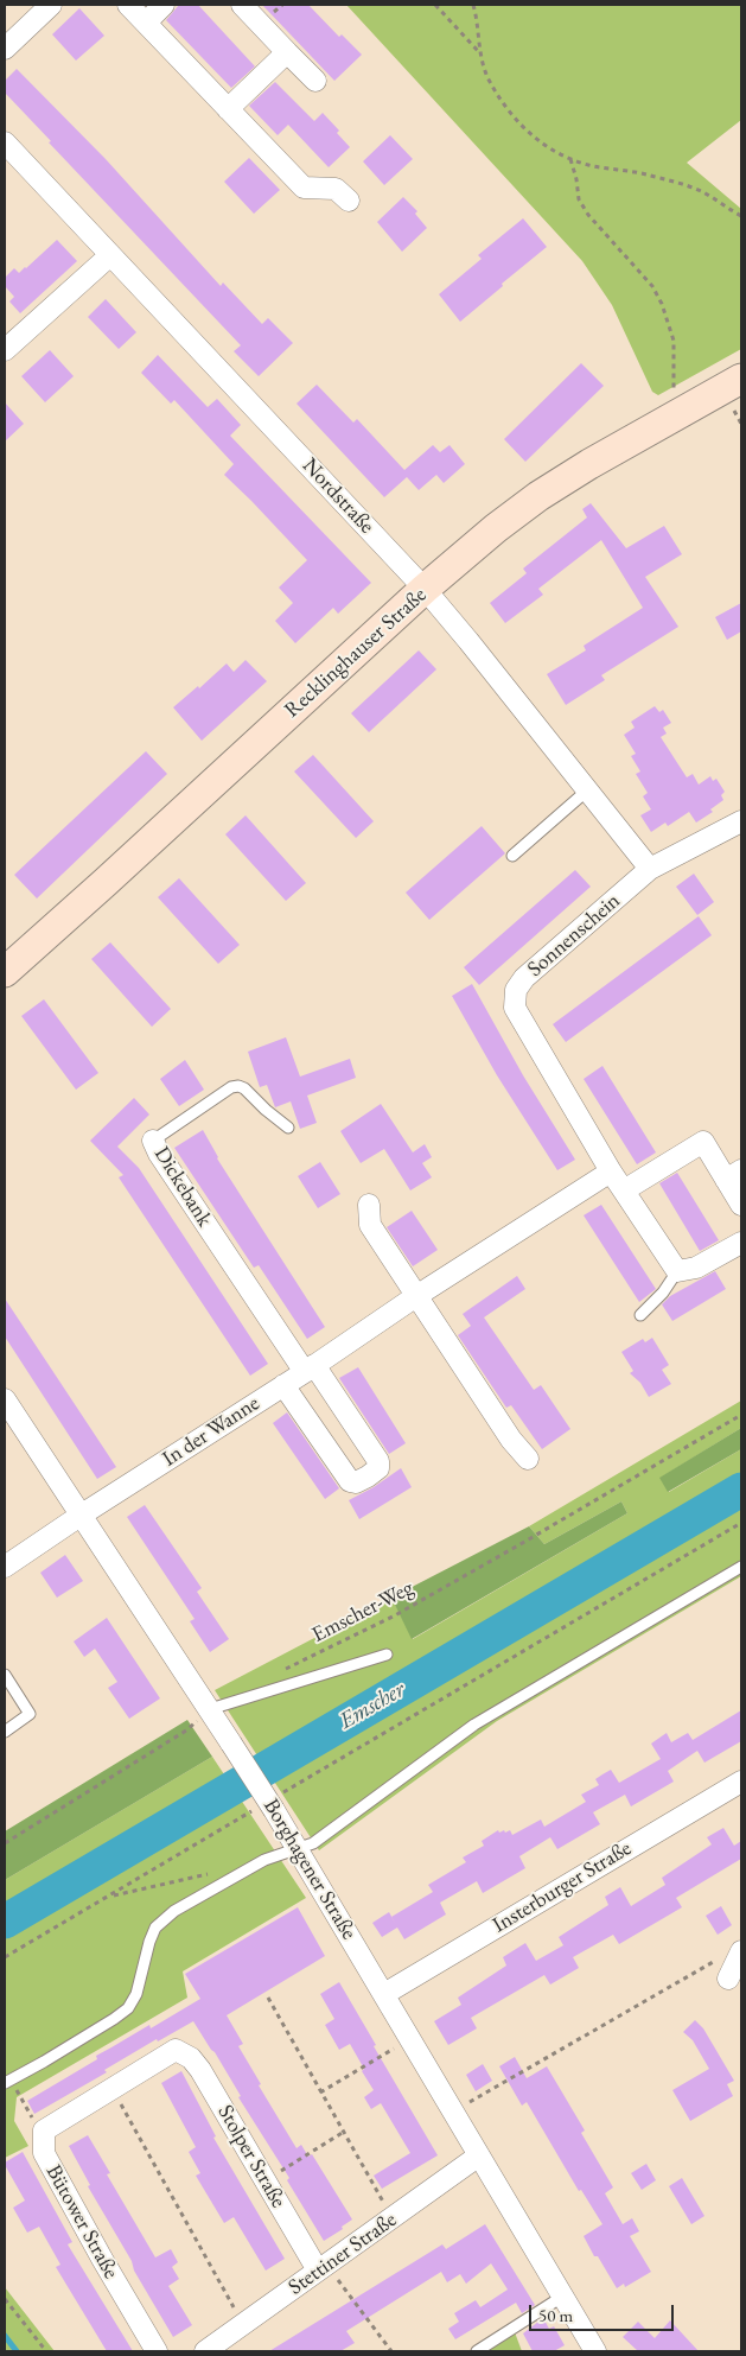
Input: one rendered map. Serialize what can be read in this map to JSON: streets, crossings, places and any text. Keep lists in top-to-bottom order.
{
  "streets": {
    "street": [
      "Nordstraße",
      "Recklinghauser Straße",
      "Sonnenschein",
      "Dickebank",
      "In der Wanne",
      "Borghagener Straße",
      "Insterburger Straße",
      "Stolper Straße",
      "Bütower Straße",
      "Stettiner Straße"
    ],
    "path": ["Emscher-Weg"]
  },
  "crossings": [
    ["Nordstraße", "Recklinghauser Straße"],
    ["Nordstraße", "Sonnenschein"],
    ["Sonnenschein", "In der Wanne"],
    ["Dickebank", "In der Wanne"],
    ["In der Wanne", "Borghagener Straße"],
    ["Borghagener Straße", "Insterburger Straße"],
    ["Borghagener Straße", "Stettiner Straße"],
    ["Stolper Straße", "Stettiner Straße"]
  ],
  "water": ["Emscher"],
  "scale_bar": "50 m"
}
